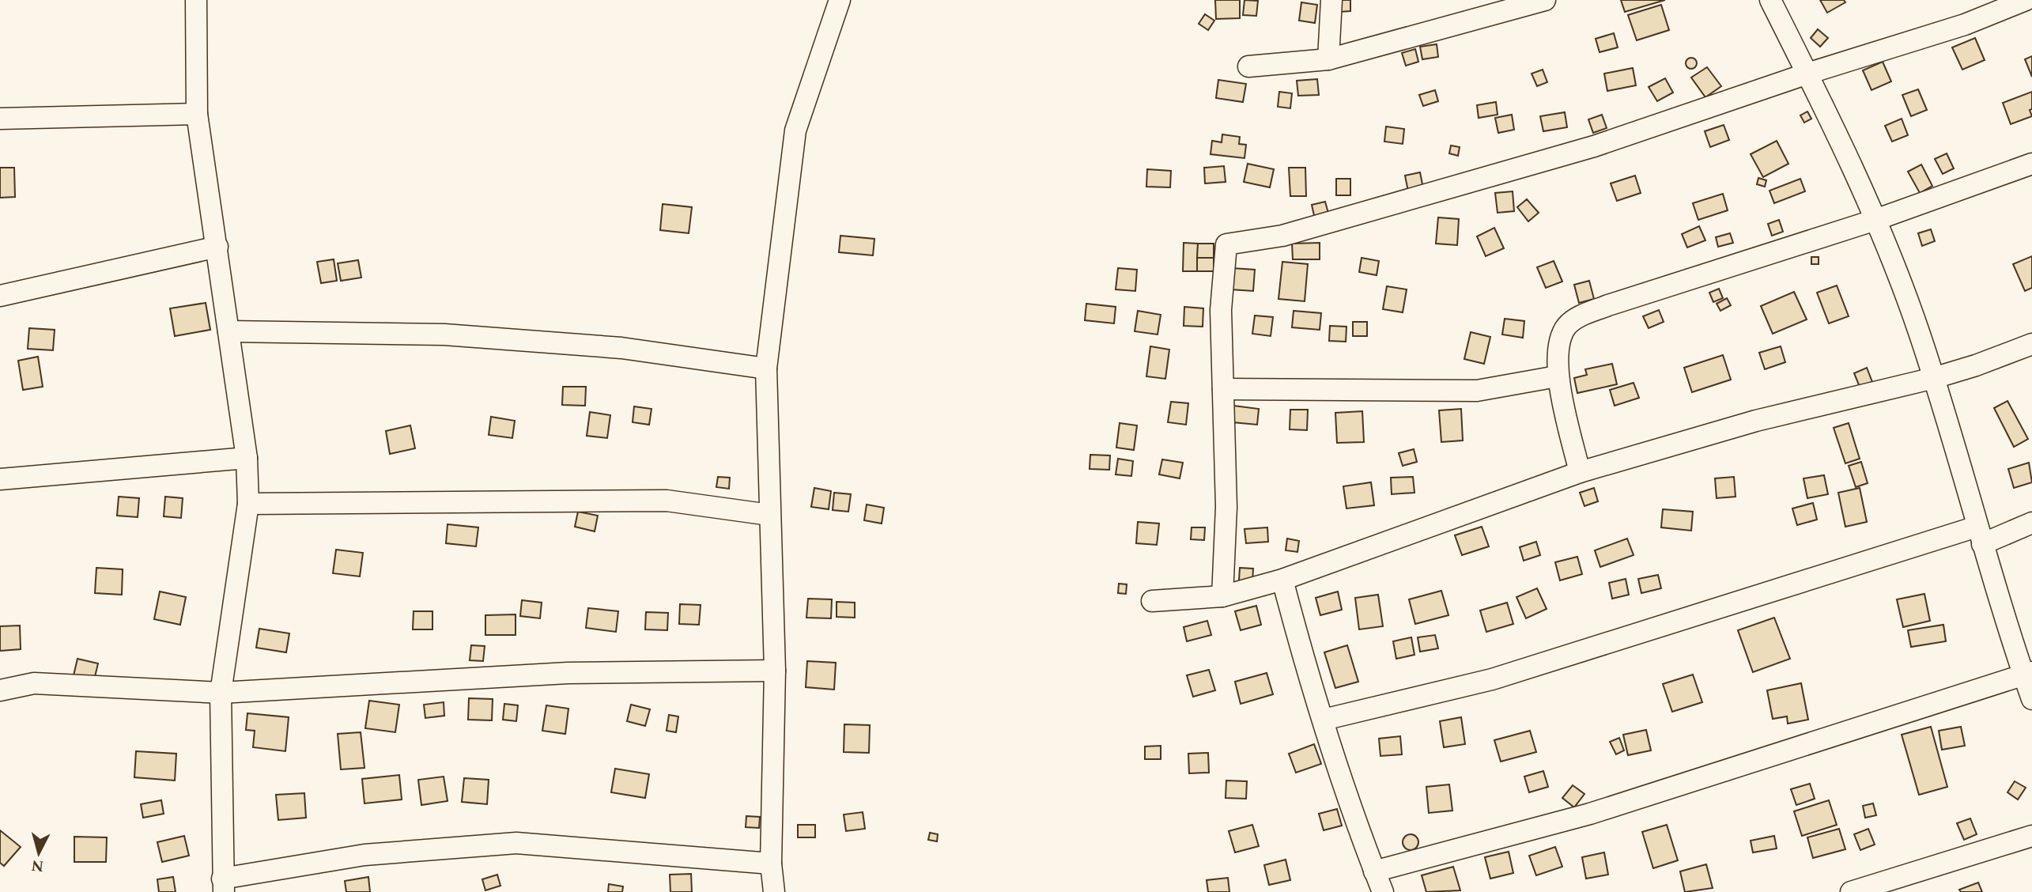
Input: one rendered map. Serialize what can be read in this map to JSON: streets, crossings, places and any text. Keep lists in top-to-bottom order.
{
  "north": "bottom"
}
